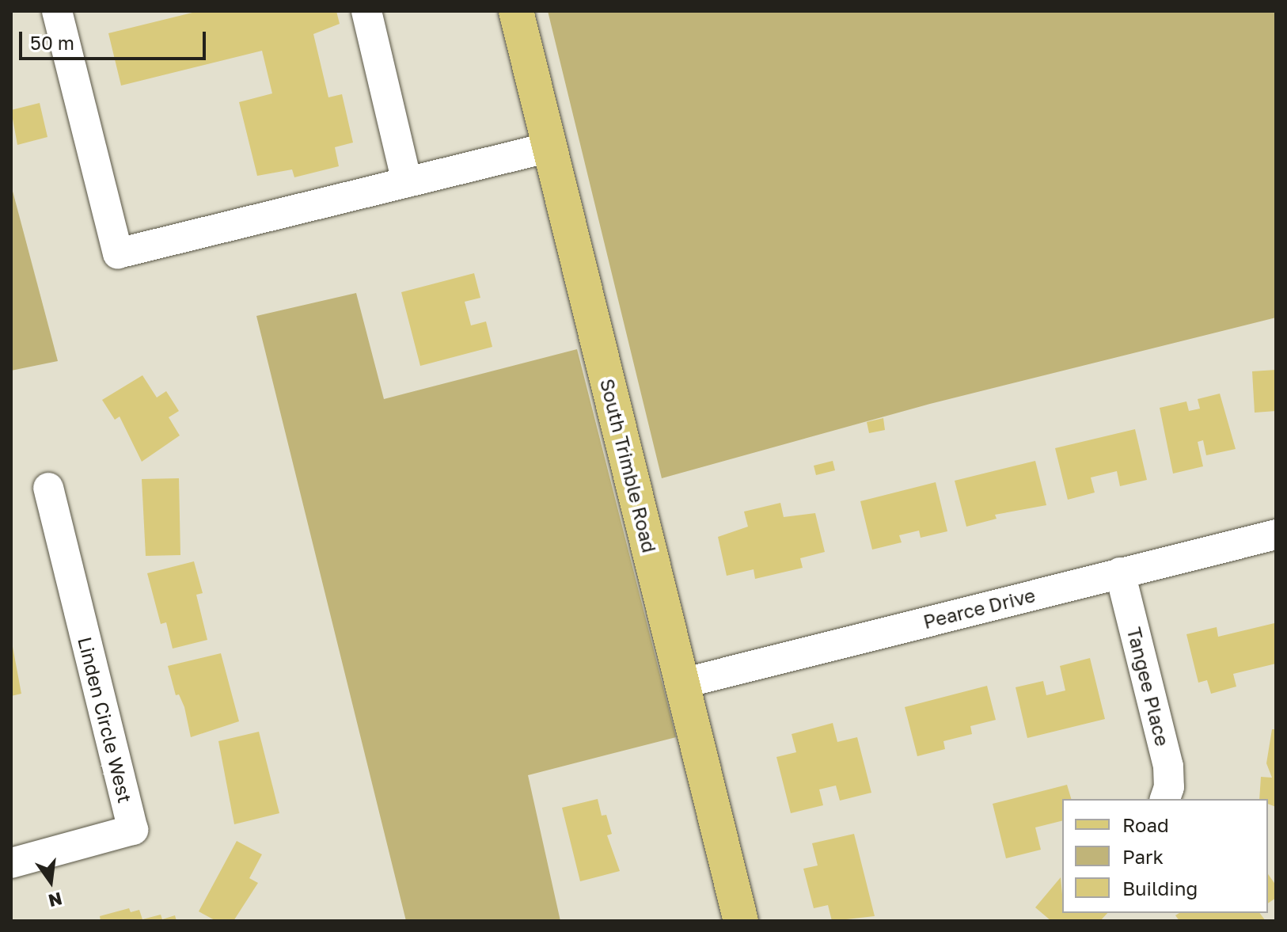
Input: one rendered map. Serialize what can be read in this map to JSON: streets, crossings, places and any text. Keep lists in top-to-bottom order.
{
  "streets": {
    "main road": ["South Trimble Road"],
    "street": ["Pearce Drive", "Tangee Place", "Linden Circle West"]
  },
  "crossings": [
    ["South Trimble Road", "Pearce Drive"],
    ["Pearce Drive", "Tangee Place"]
  ],
  "legend": ["Road", "Park", "Building"],
  "scale_bar": "50 m",
  "north": "bottom"
}
